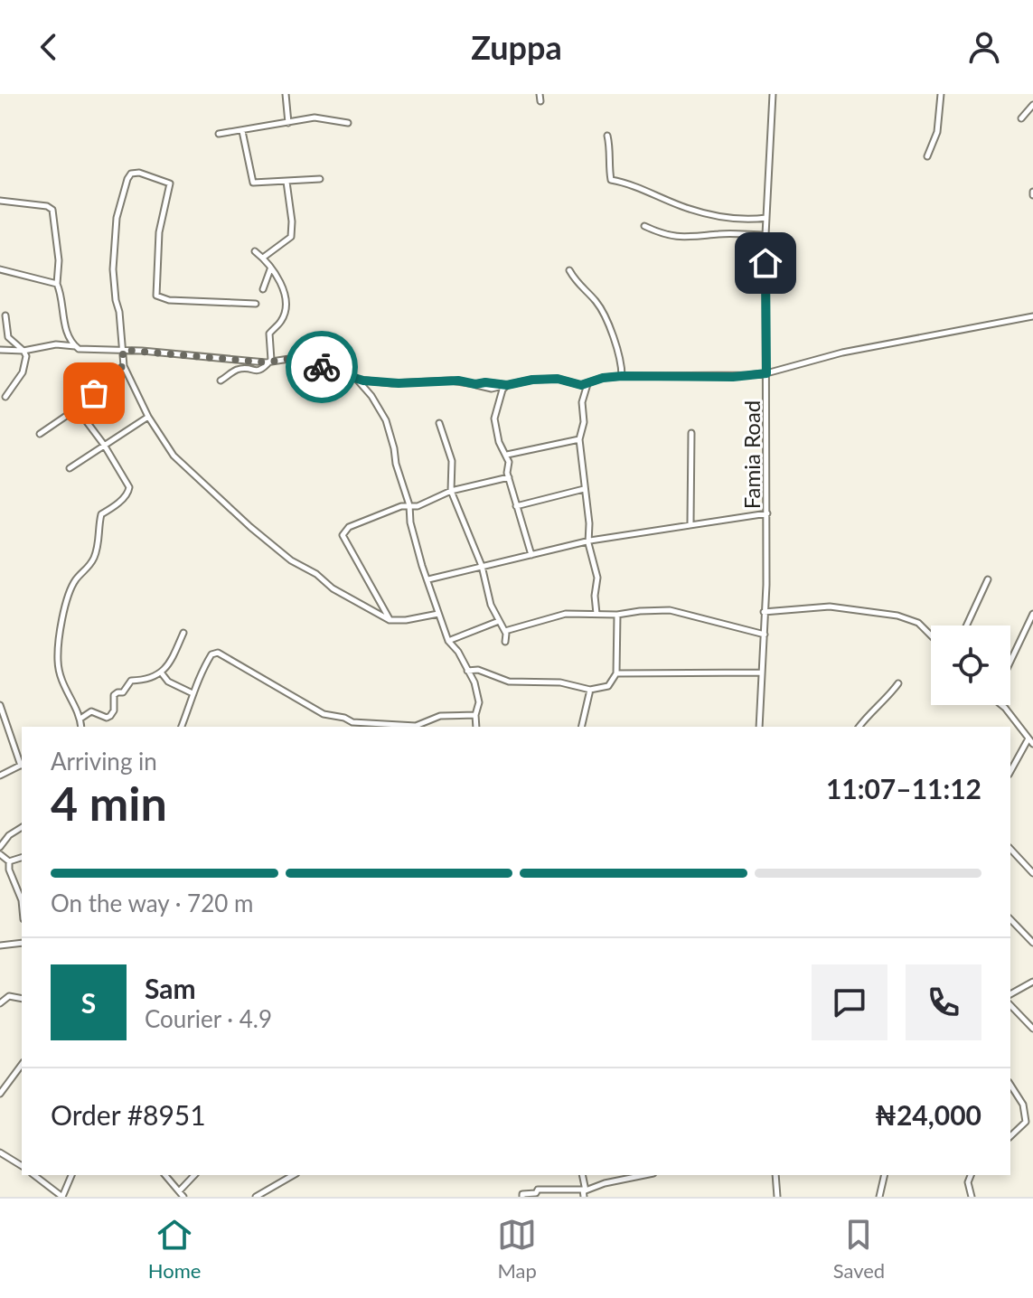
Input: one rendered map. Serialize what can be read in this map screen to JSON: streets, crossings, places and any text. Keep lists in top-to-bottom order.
{
  "streets": {
    "street": ["Famia Road"]
  },
  "page": {
    "header": "Zuppa",
    "heading": ["4 min", "Arriving in", "11:07–11:12"],
    "panel": [
      "Sam",
      "Courier · 4.9",
      "Order #8951",
      "₦24,000"
    ],
    "bar": "On the way · 720 m",
    "round": "S",
    "tabs": ["Home", "Map", "Saved"]
  }
}
